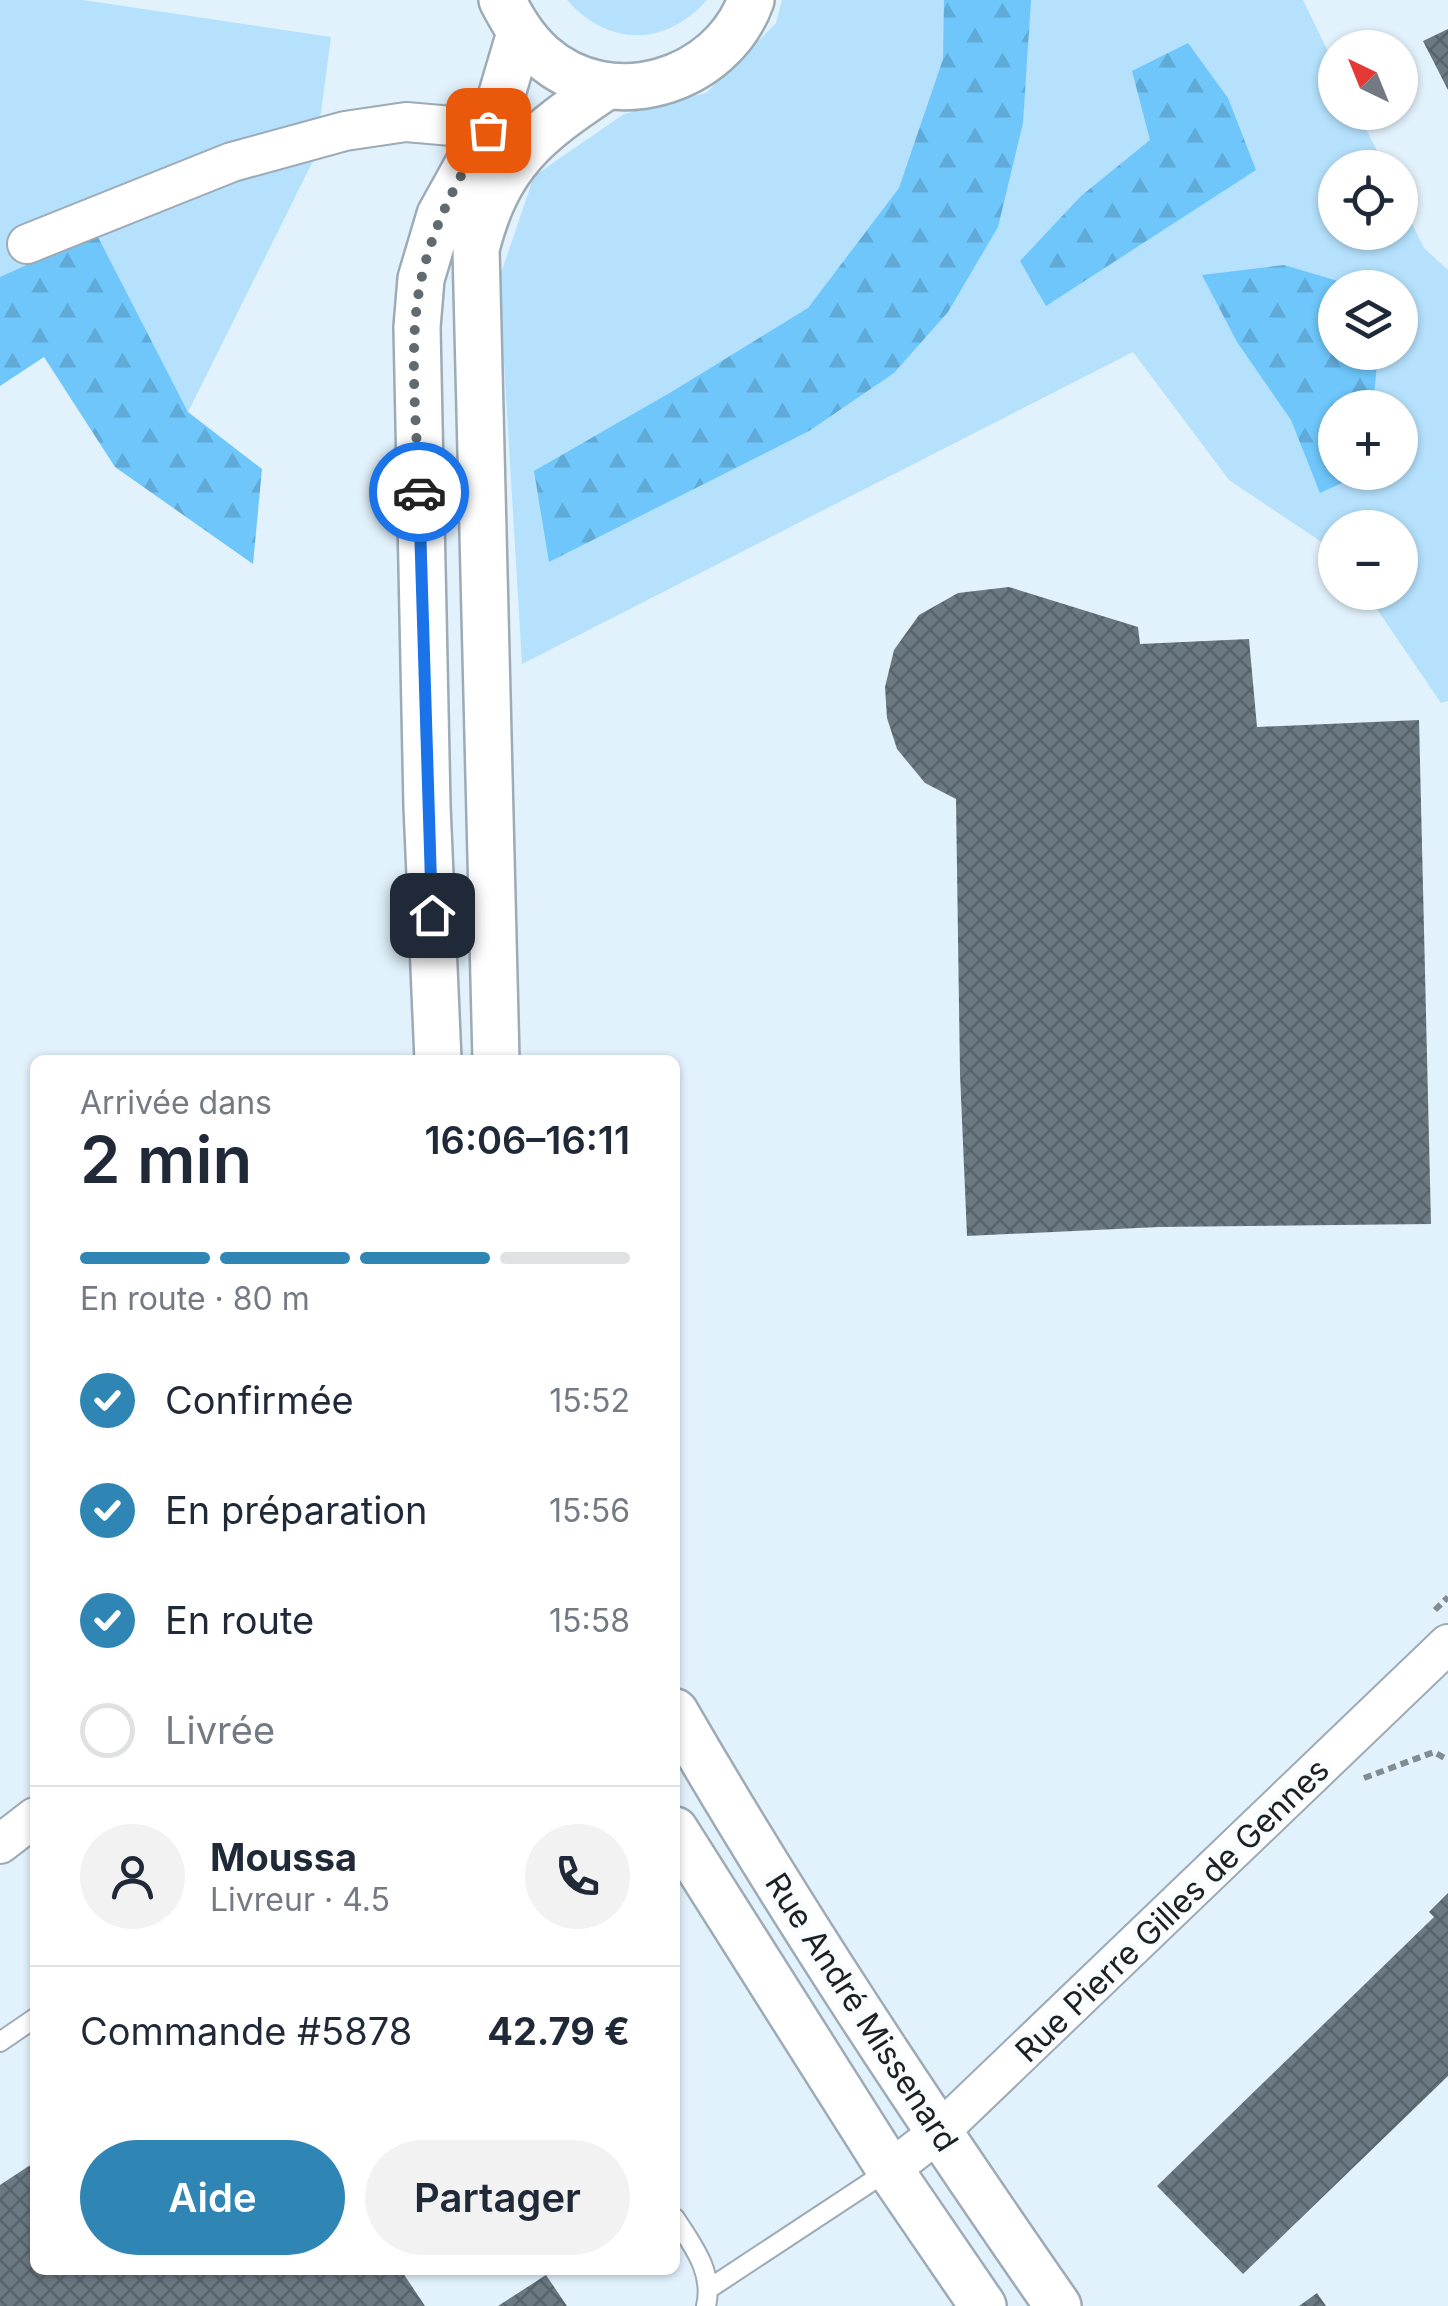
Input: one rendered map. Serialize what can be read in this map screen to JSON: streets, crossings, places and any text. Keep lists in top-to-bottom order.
{
  "streets": {
    "street": ["Rue Pierre Gilles de Gennes", "Rue André Missenard"]
  },
  "crossings": [
    ["Rue Pierre Gilles de Gennes", "Rue André Missenard"]
  ],
  "north": "top left",
  "page": {
    "map_buttons": ["+", "−"],
    "heading": ["2 min", "Arrivée dans", "16:06–16:11"],
    "panel": [
      "Moussa",
      "Livreur · 4.5",
      "Commande #5878",
      "42.79 €"
    ],
    "bar": "En route · 80 m",
    "list": [
      ["Confirmée", "15:52"],
      ["En préparation", "15:56"],
      ["En route", "15:58"],
      "Livrée"
    ],
    "buttons": ["Aide", "Partager"]
  }
}
